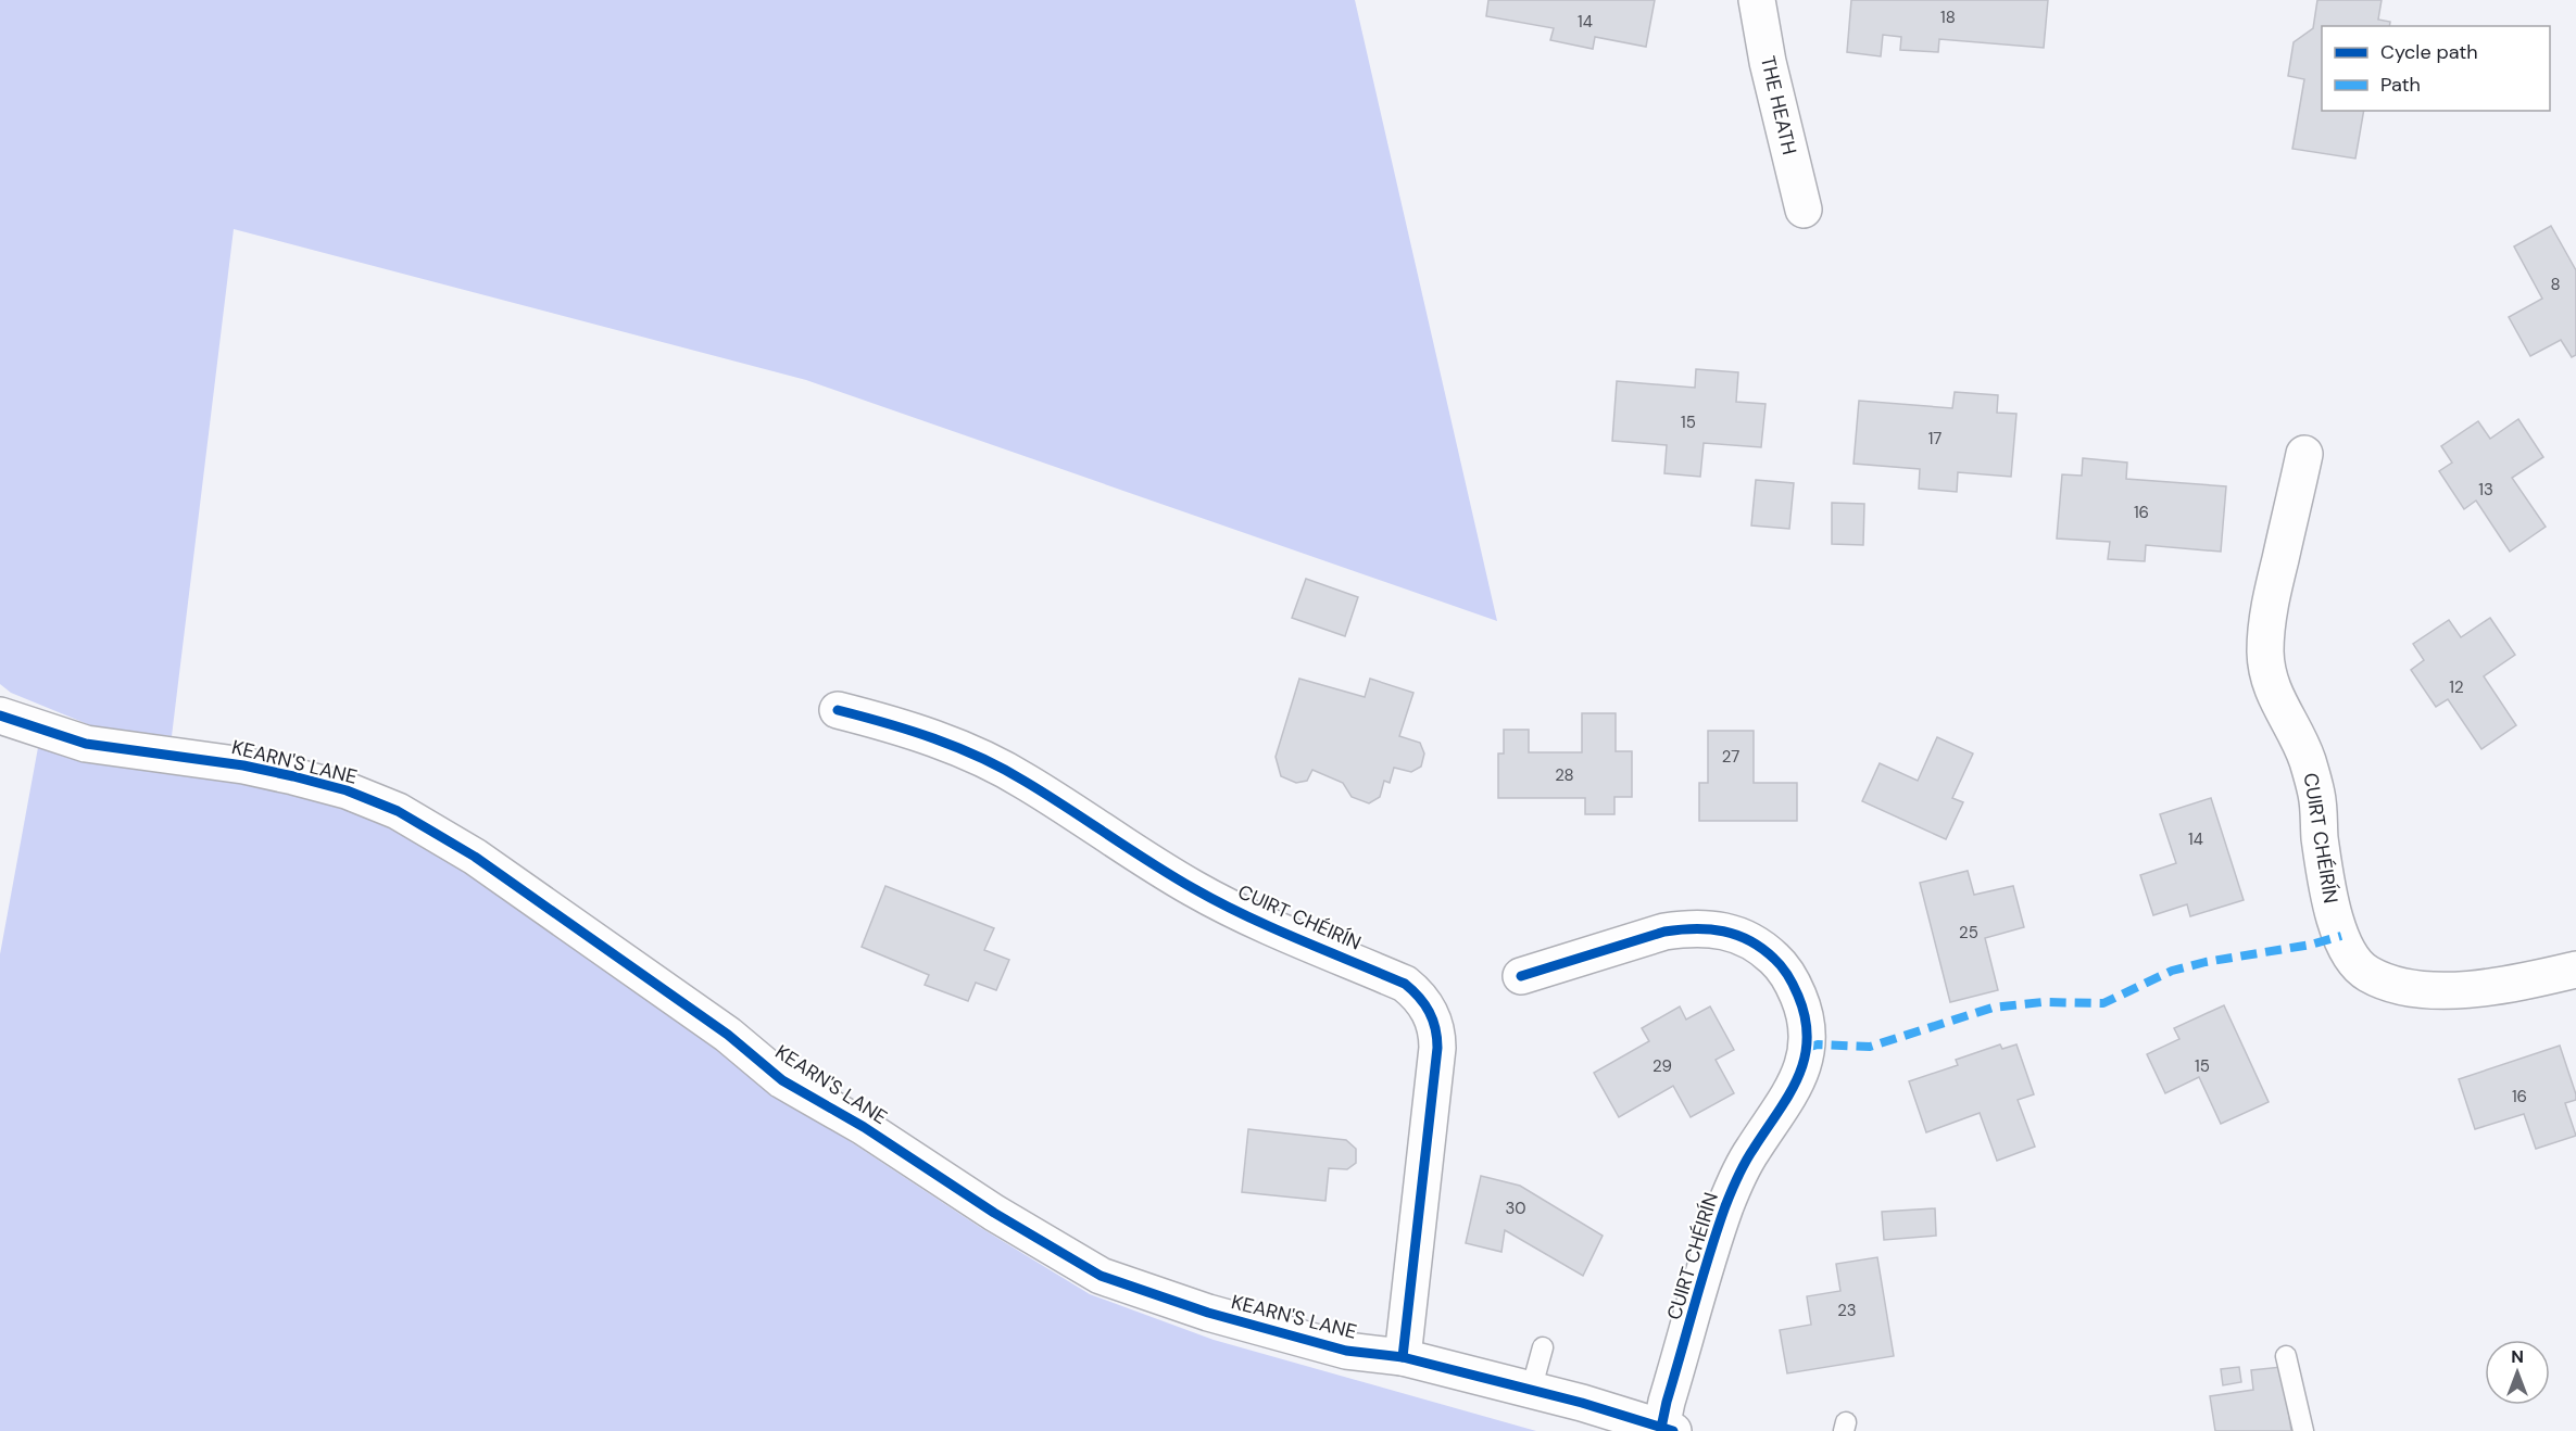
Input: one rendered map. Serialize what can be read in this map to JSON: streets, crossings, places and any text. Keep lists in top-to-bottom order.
{
  "streets": {
    "street": ["THE HEATH", "KEARN'S LANE", "CUIRT CHÉIRÍN"]
  },
  "crossings": [
    ["KEARN'S LANE", "CUIRT CHÉIRÍN"]
  ],
  "house_numbers": [
    "18",
    "14",
    "8",
    "15",
    "17",
    "13",
    "16",
    "12",
    "27",
    "28",
    "14",
    "25",
    "29",
    "15",
    "16",
    "30",
    "23"
  ],
  "legend": ["Cycle path", "Path"],
  "north": "top"
}
